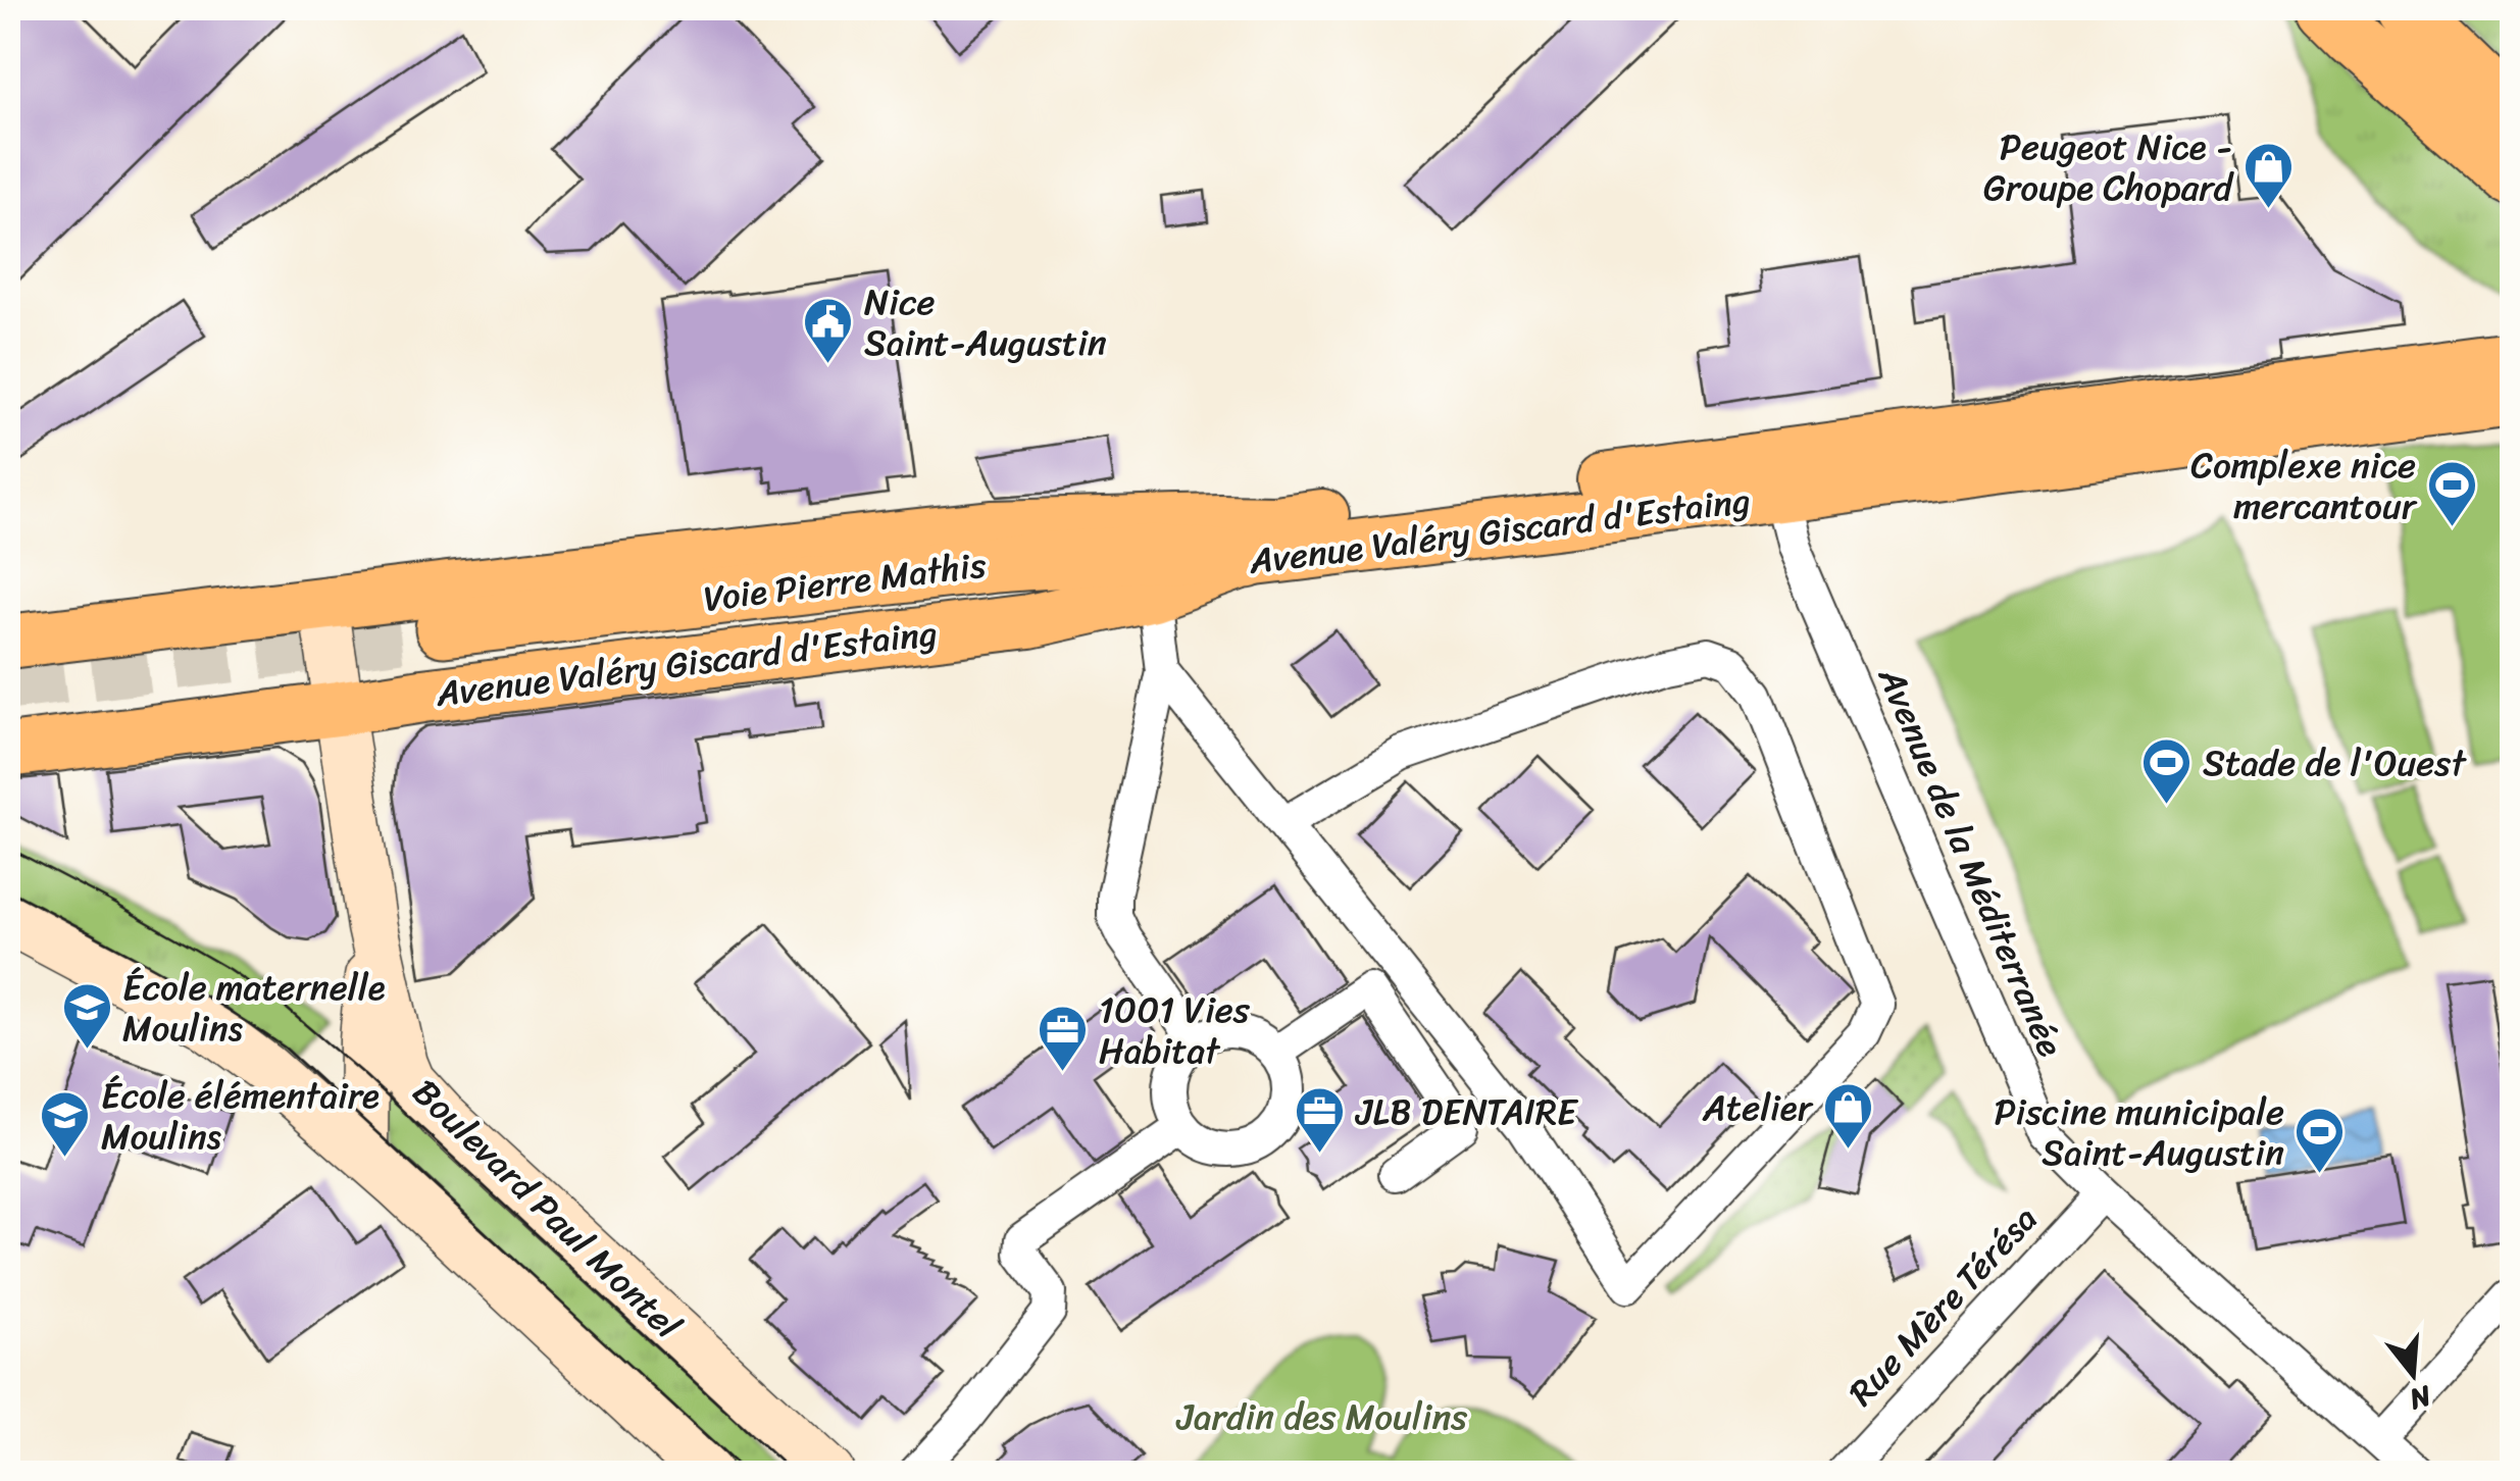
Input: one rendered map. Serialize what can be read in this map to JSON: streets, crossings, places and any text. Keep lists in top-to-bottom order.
{
  "streets": {
    "highway": ["Voie Pierre Mathis"],
    "main road": ["Avenue Valéry Giscard d'Estaing", "Boulevard Paul Montel"],
    "street": ["Avenue de la Méditerranée", "Rue Mère Térésa"]
  },
  "crossings": [
    ["Avenue Valéry Giscard d'Estaing", "Voie Pierre Mathis"],
    ["Avenue Valéry Giscard d'Estaing", "Avenue de la Méditerranée"],
    ["Avenue de la Méditerranée", "Rue Mère Térésa"]
  ],
  "parks": ["Jardin des Moulins"],
  "places": {
    "shop": ["Peugeot Nice - Groupe Chopard", "Atelier"],
    "public building": ["Nice Saint-Augustin"],
    "sports": ["Complexe nice mercantour", "Stade de l'Ouest", "Piscine municipale Saint-Augustin"],
    "school or university": ["École maternelle Moulins", "École élémentaire Moulins"],
    "office": ["1001 Vies Habitat", "JLB DENTAIRE"]
  },
  "north": "bottom"
}
